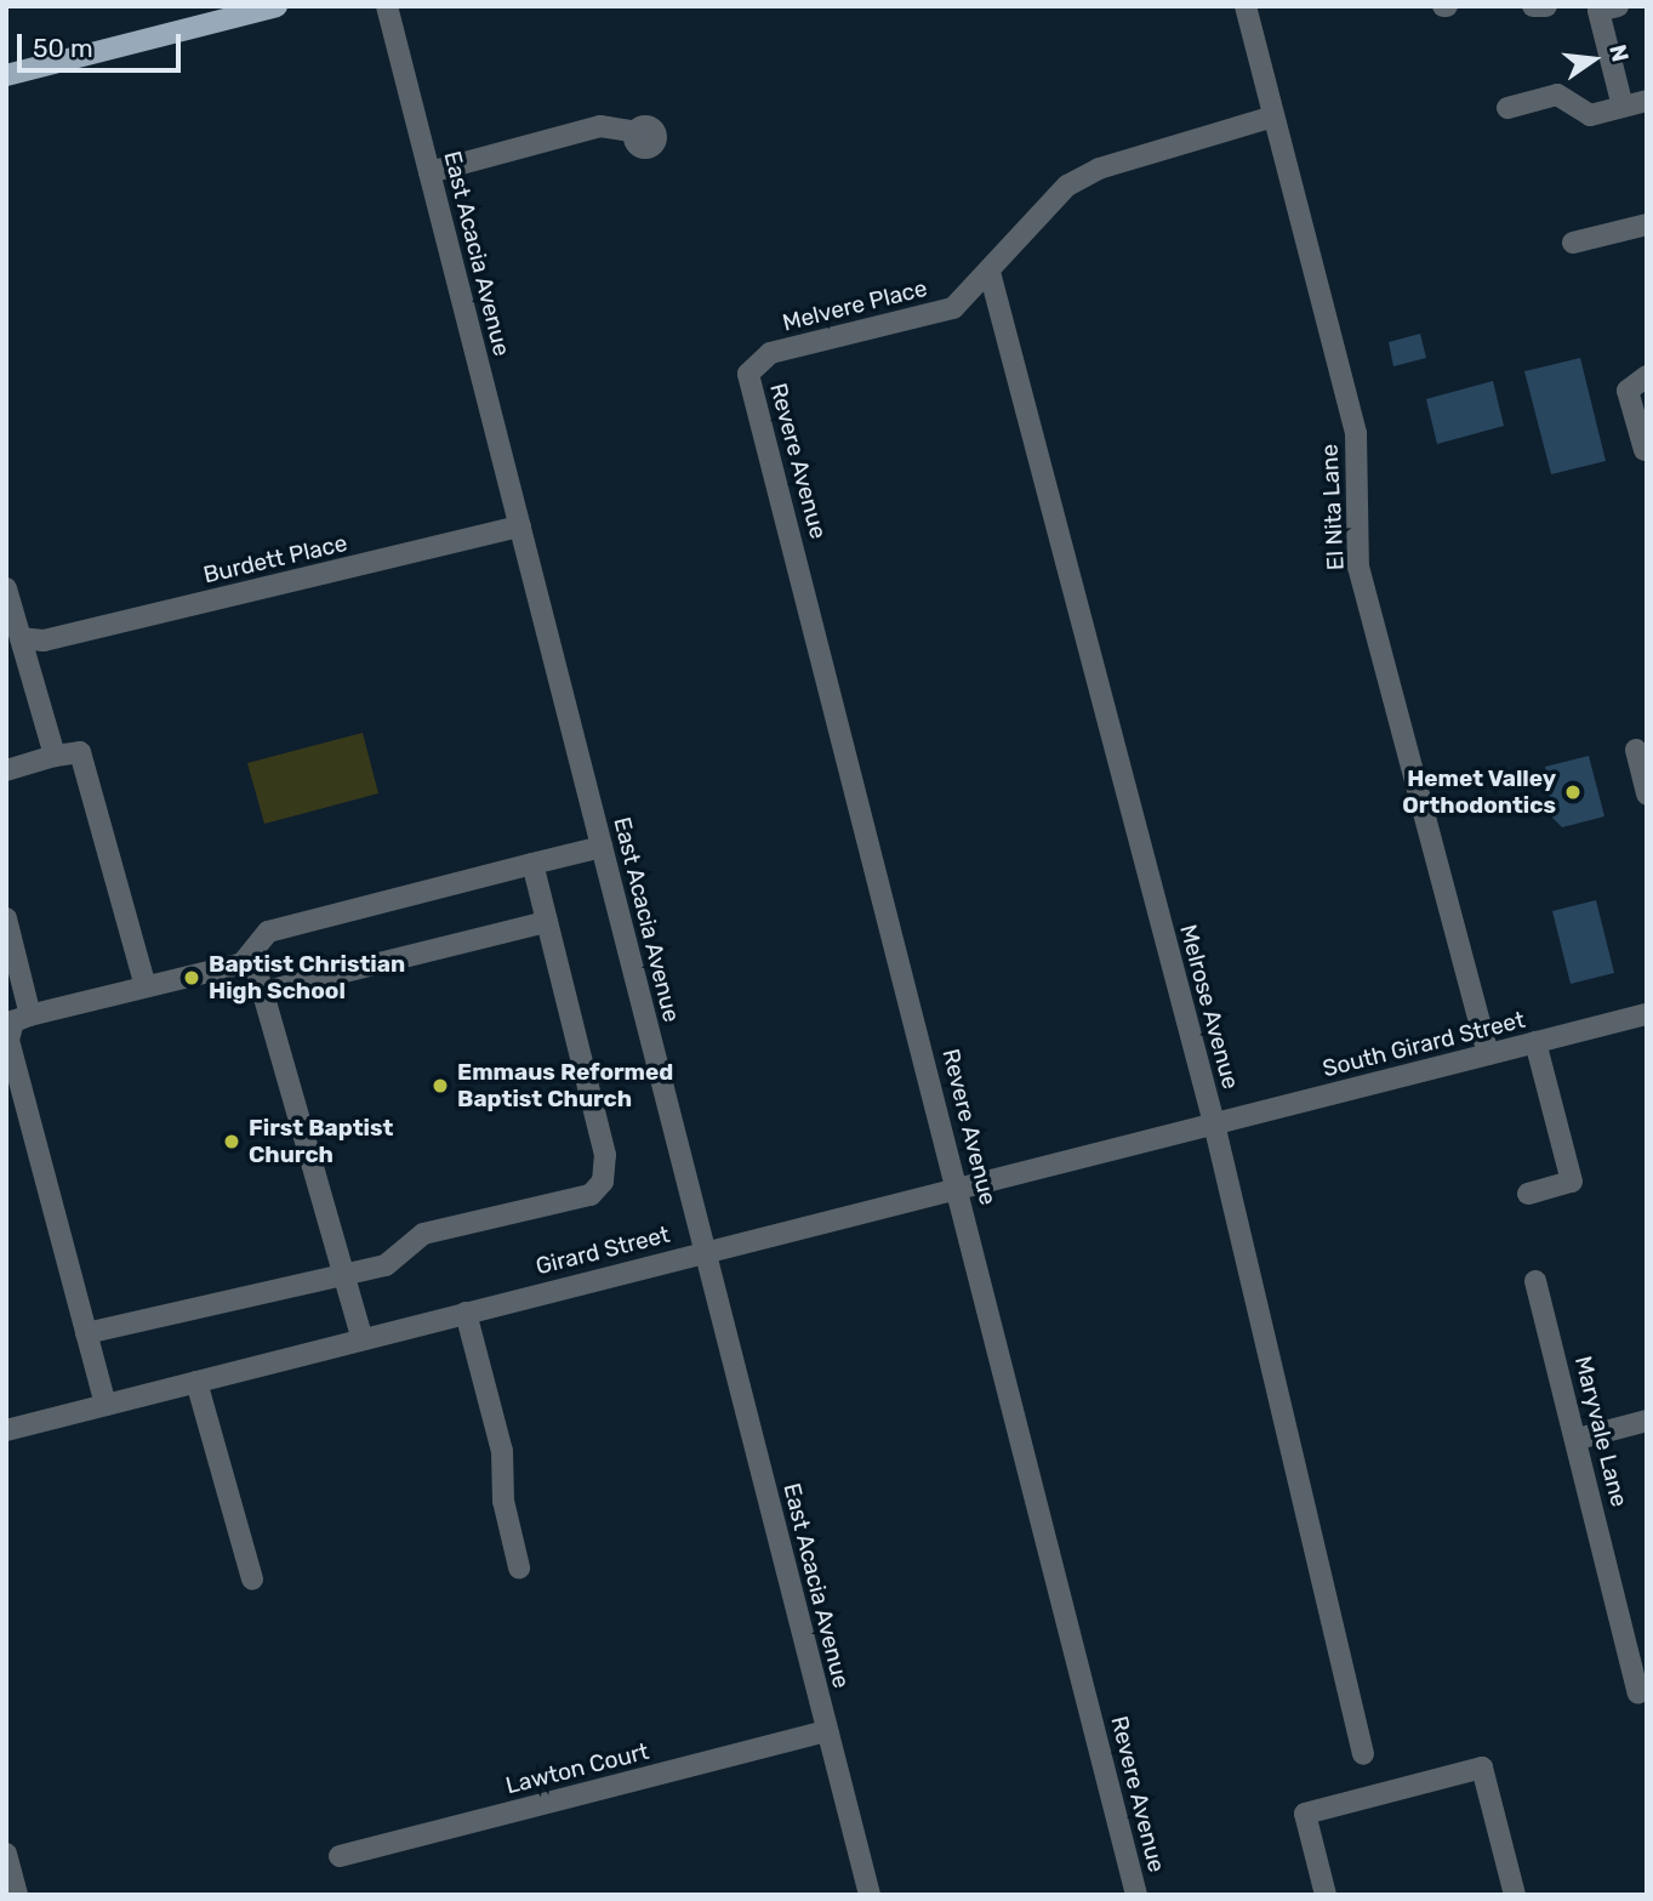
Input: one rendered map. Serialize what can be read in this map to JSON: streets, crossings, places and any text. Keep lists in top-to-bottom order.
{
  "streets": {
    "street": [
      "East Acacia Avenue",
      "Melvere Place",
      "Revere Avenue",
      "El Nita Lane",
      "Burdett Place",
      "Melrose Avenue",
      "South Girard Street",
      "Girard Street",
      "Maryvale Lane",
      "Lawton Court"
    ]
  },
  "crossings": [
    ["East Acacia Avenue", "Burdett Place"],
    ["East Acacia Avenue", "Girard Street"],
    ["East Acacia Avenue", "Lawton Court"],
    ["Melvere Place", "Revere Avenue"],
    ["Melvere Place", "El Nita Lane"],
    ["Melvere Place", "Melrose Avenue"],
    ["Revere Avenue", "Girard Street"],
    ["El Nita Lane", "South Girard Street"],
    ["Melrose Avenue", "South Girard Street"],
    ["Melrose Avenue", "Girard Street"],
    ["South Girard Street", "Girard Street"]
  ],
  "places": [
    "Hemet Valley Orthodontics",
    "Baptist Christian High School",
    "Emmaus Reformed Baptist Church",
    "First Baptist Church"
  ],
  "scale_bar": "50 m",
  "north": "right"
}
